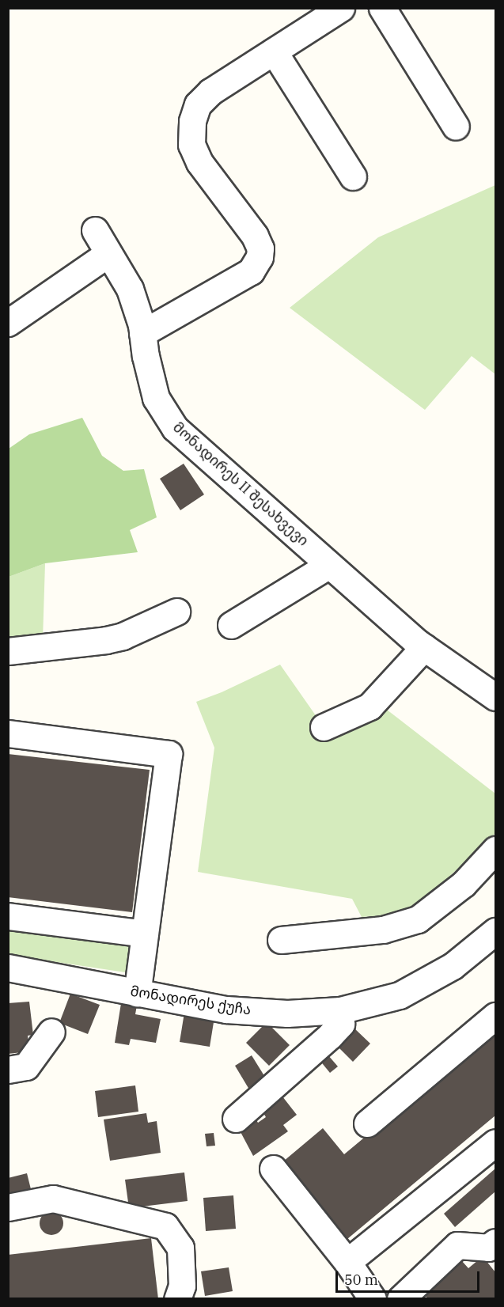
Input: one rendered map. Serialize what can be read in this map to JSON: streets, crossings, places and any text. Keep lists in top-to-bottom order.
{
  "streets": {
    "street": ["მონადირეს II შესახვევი", "მონადირეს ქუჩა"]
  },
  "scale_bar": "50 m"
}
